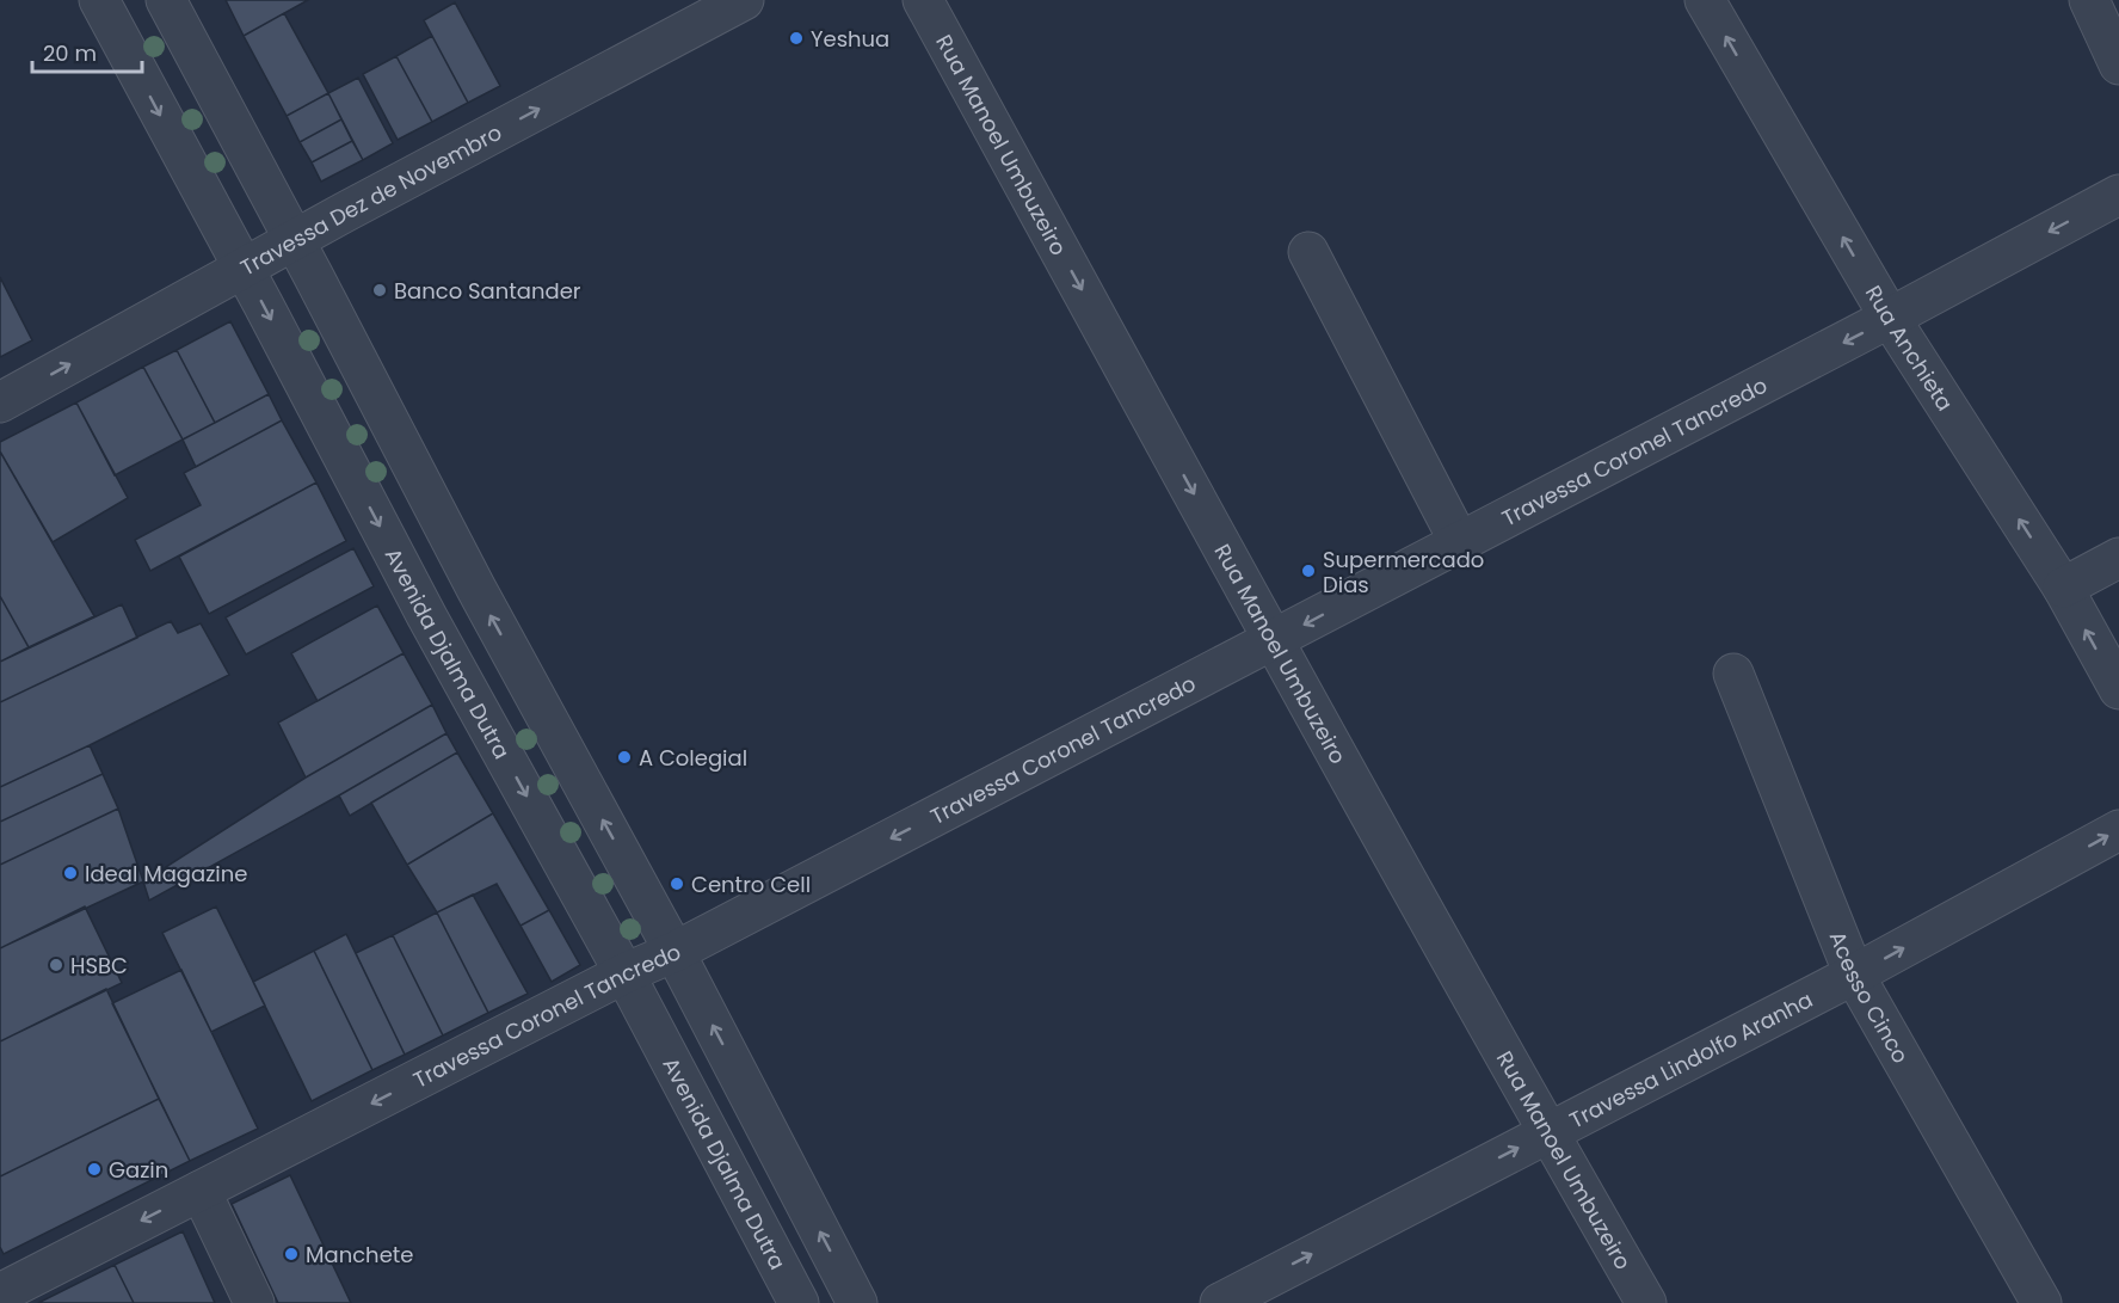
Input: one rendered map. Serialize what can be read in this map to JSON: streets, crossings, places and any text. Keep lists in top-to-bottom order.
{
  "streets": {
    "street": [
      "Rua Manoel Umbuzeiro",
      "Travessa Dez de Novembro",
      "Rua Anchieta",
      "Travessa Coronel Tancredo",
      "Avenida Djalma Dutra",
      "Acesso Cinco",
      "Travessa Lindolfo Aranha"
    ]
  },
  "crossings": [
    ["Rua Manoel Umbuzeiro", "Travessa Coronel Tancredo"],
    ["Rua Manoel Umbuzeiro", "Travessa Lindolfo Aranha"],
    ["Travessa Dez de Novembro", "Avenida Djalma Dutra"],
    ["Rua Anchieta", "Travessa Coronel Tancredo"],
    ["Travessa Coronel Tancredo", "Avenida Djalma Dutra"],
    ["Acesso Cinco", "Travessa Lindolfo Aranha"]
  ],
  "one_way": [
    "Travessa Dez de Novembro",
    "Rua Anchieta",
    "Travessa Coronel Tancredo",
    "Travessa Lindolfo Aranha"
  ],
  "places": [
    "Yeshua",
    "Banco Santander",
    "Supermercado Dias",
    "A Colegial",
    "Ideal Magazine",
    "Centro Cell",
    "HSBC",
    "Gazin",
    "Manchete"
  ],
  "scale_bar": "20 m"
}
